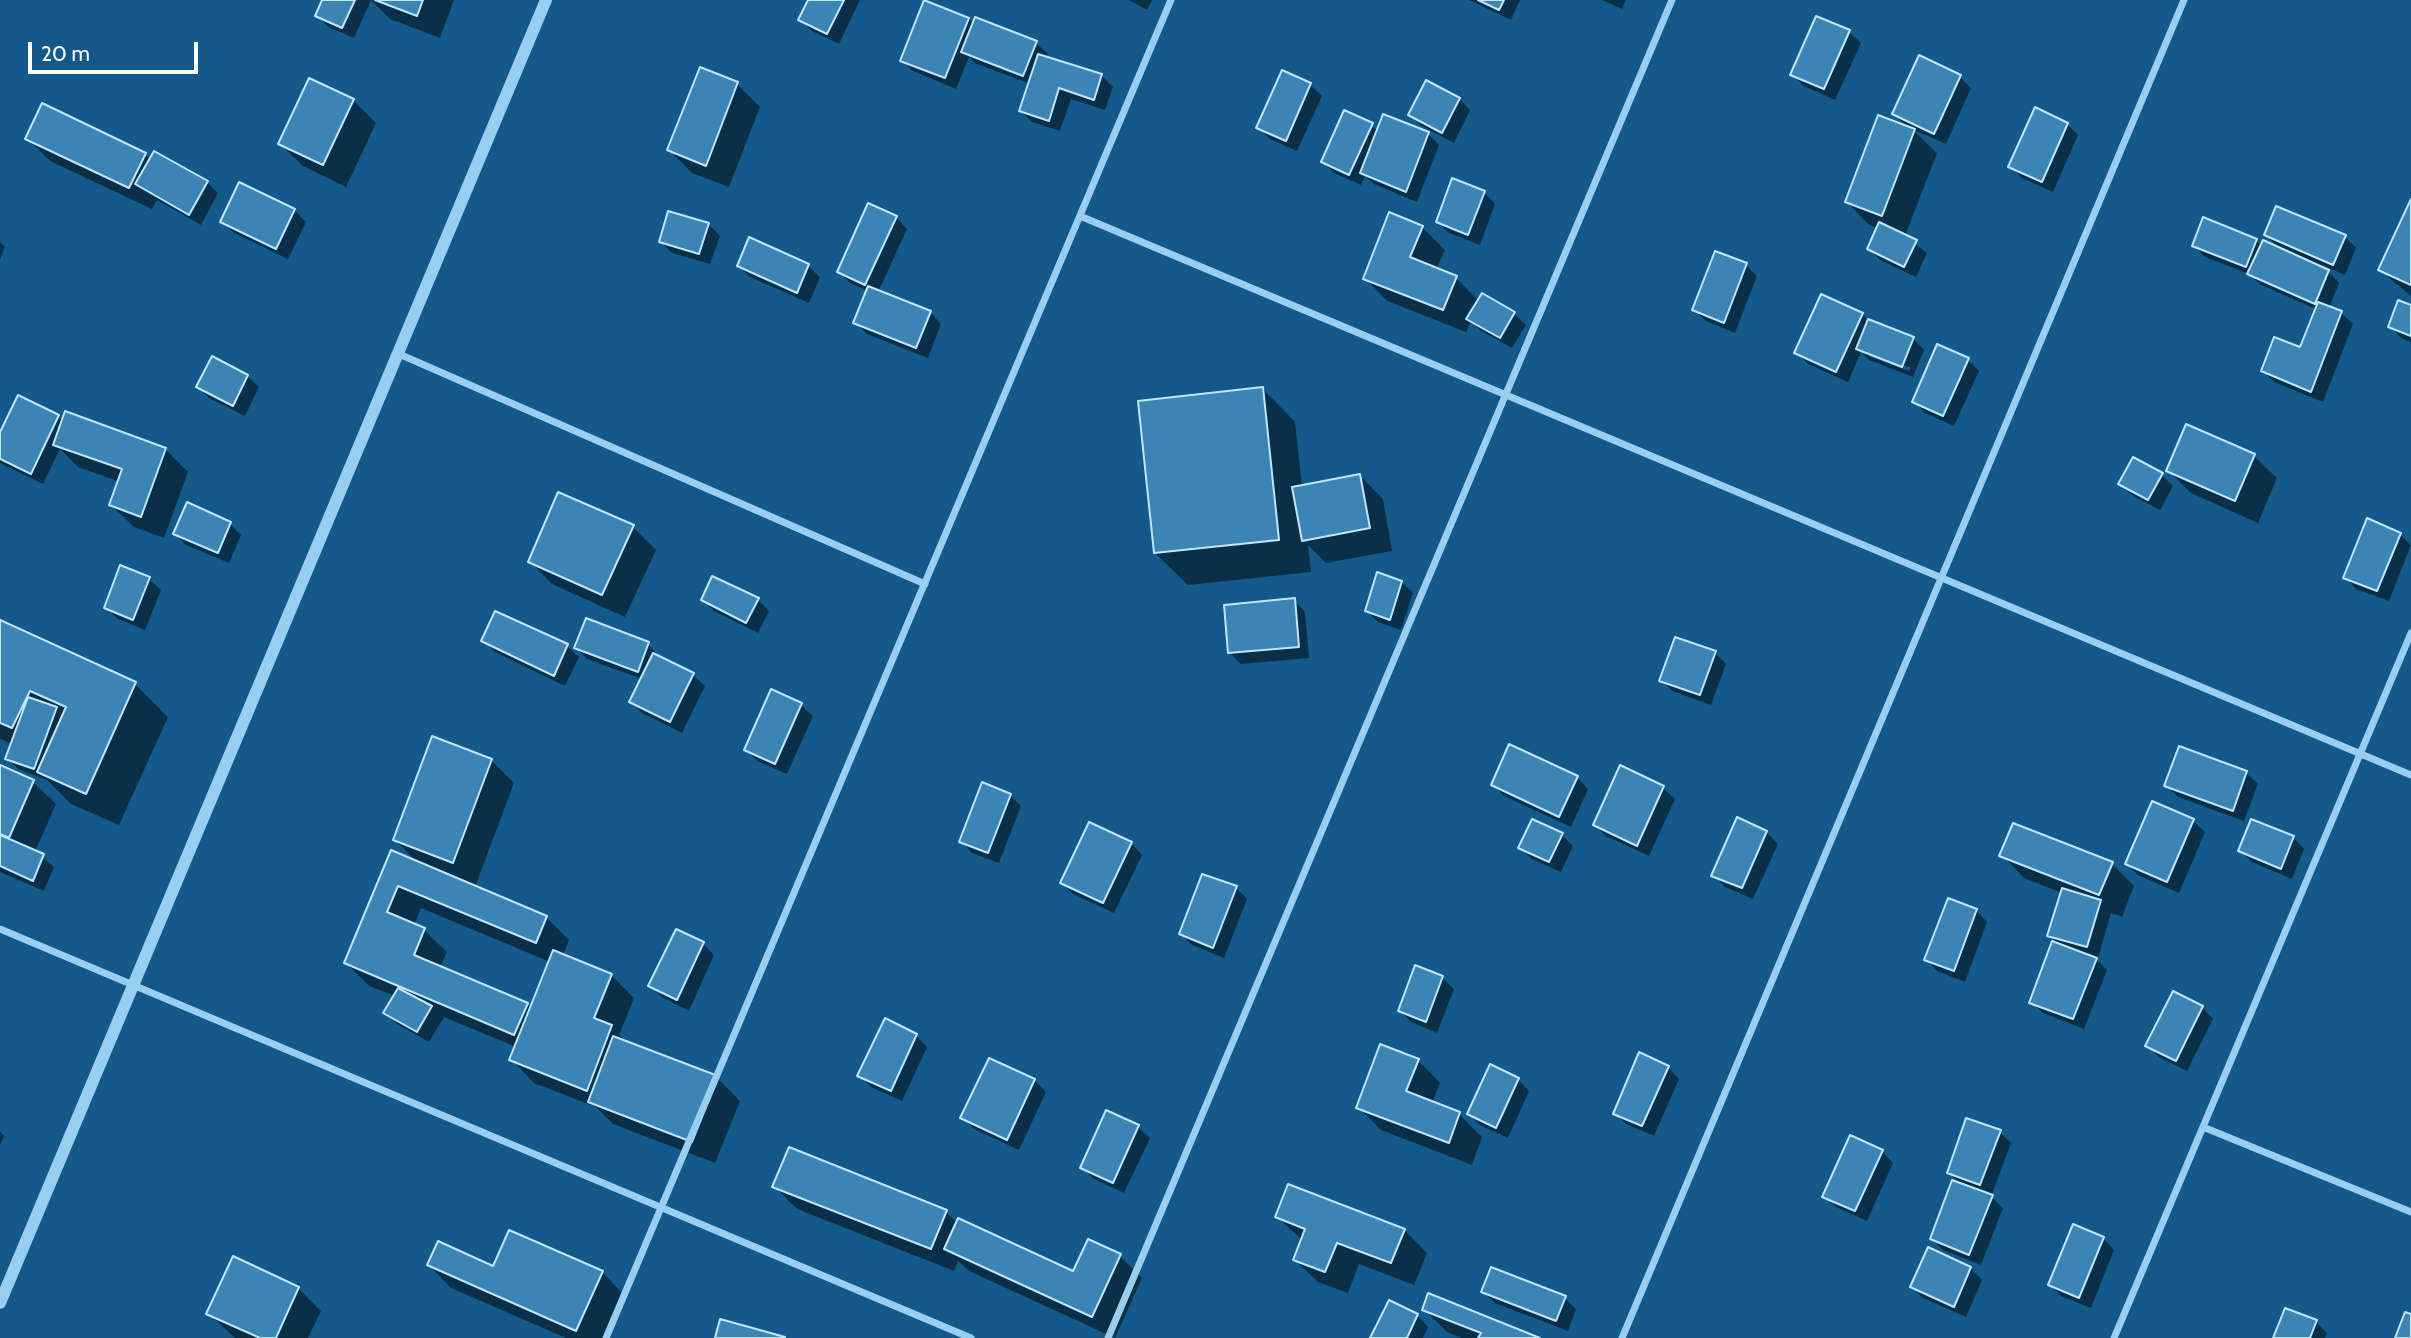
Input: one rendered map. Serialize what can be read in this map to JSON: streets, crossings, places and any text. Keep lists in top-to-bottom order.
{
  "scale_bar": "20 m"
}
